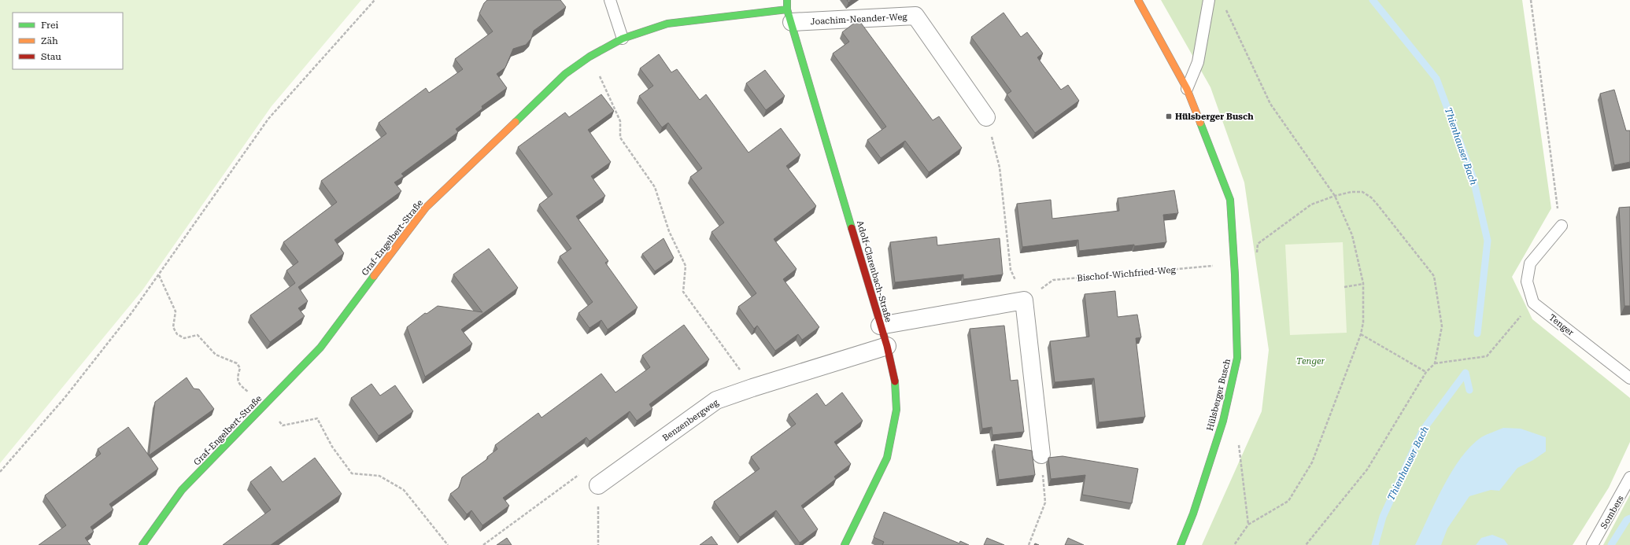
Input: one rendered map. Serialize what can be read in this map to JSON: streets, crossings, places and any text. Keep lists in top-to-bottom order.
{
  "streets": {
    "street": [
      "Joachim-Neander-Weg",
      "Graf-Engelbert-Straße",
      "Adolf-Clarenbach-Straße",
      "Hülsberger Busch",
      "Benzenbergweg"
    ],
    "lane": ["Tenger", "Sombers"],
    "path": ["Bischof-Wichfried-Weg"]
  },
  "crossings": [
    ["Joachim-Neander-Weg", "Graf-Engelbert-Straße"],
    ["Joachim-Neander-Weg", "Adolf-Clarenbach-Straße"],
    ["Graf-Engelbert-Straße", "Adolf-Clarenbach-Straße"],
    ["Adolf-Clarenbach-Straße", "Benzenbergweg"],
    ["Bischof-Wichfried-Weg", "Hülsberger Busch"]
  ],
  "water": ["Thienhauser Bach"],
  "parks": ["Tenger"],
  "places": {
    "transit": ["Hülsberger Busch"]
  },
  "legend": ["Frei", "Zäh", "Stau"]
}
